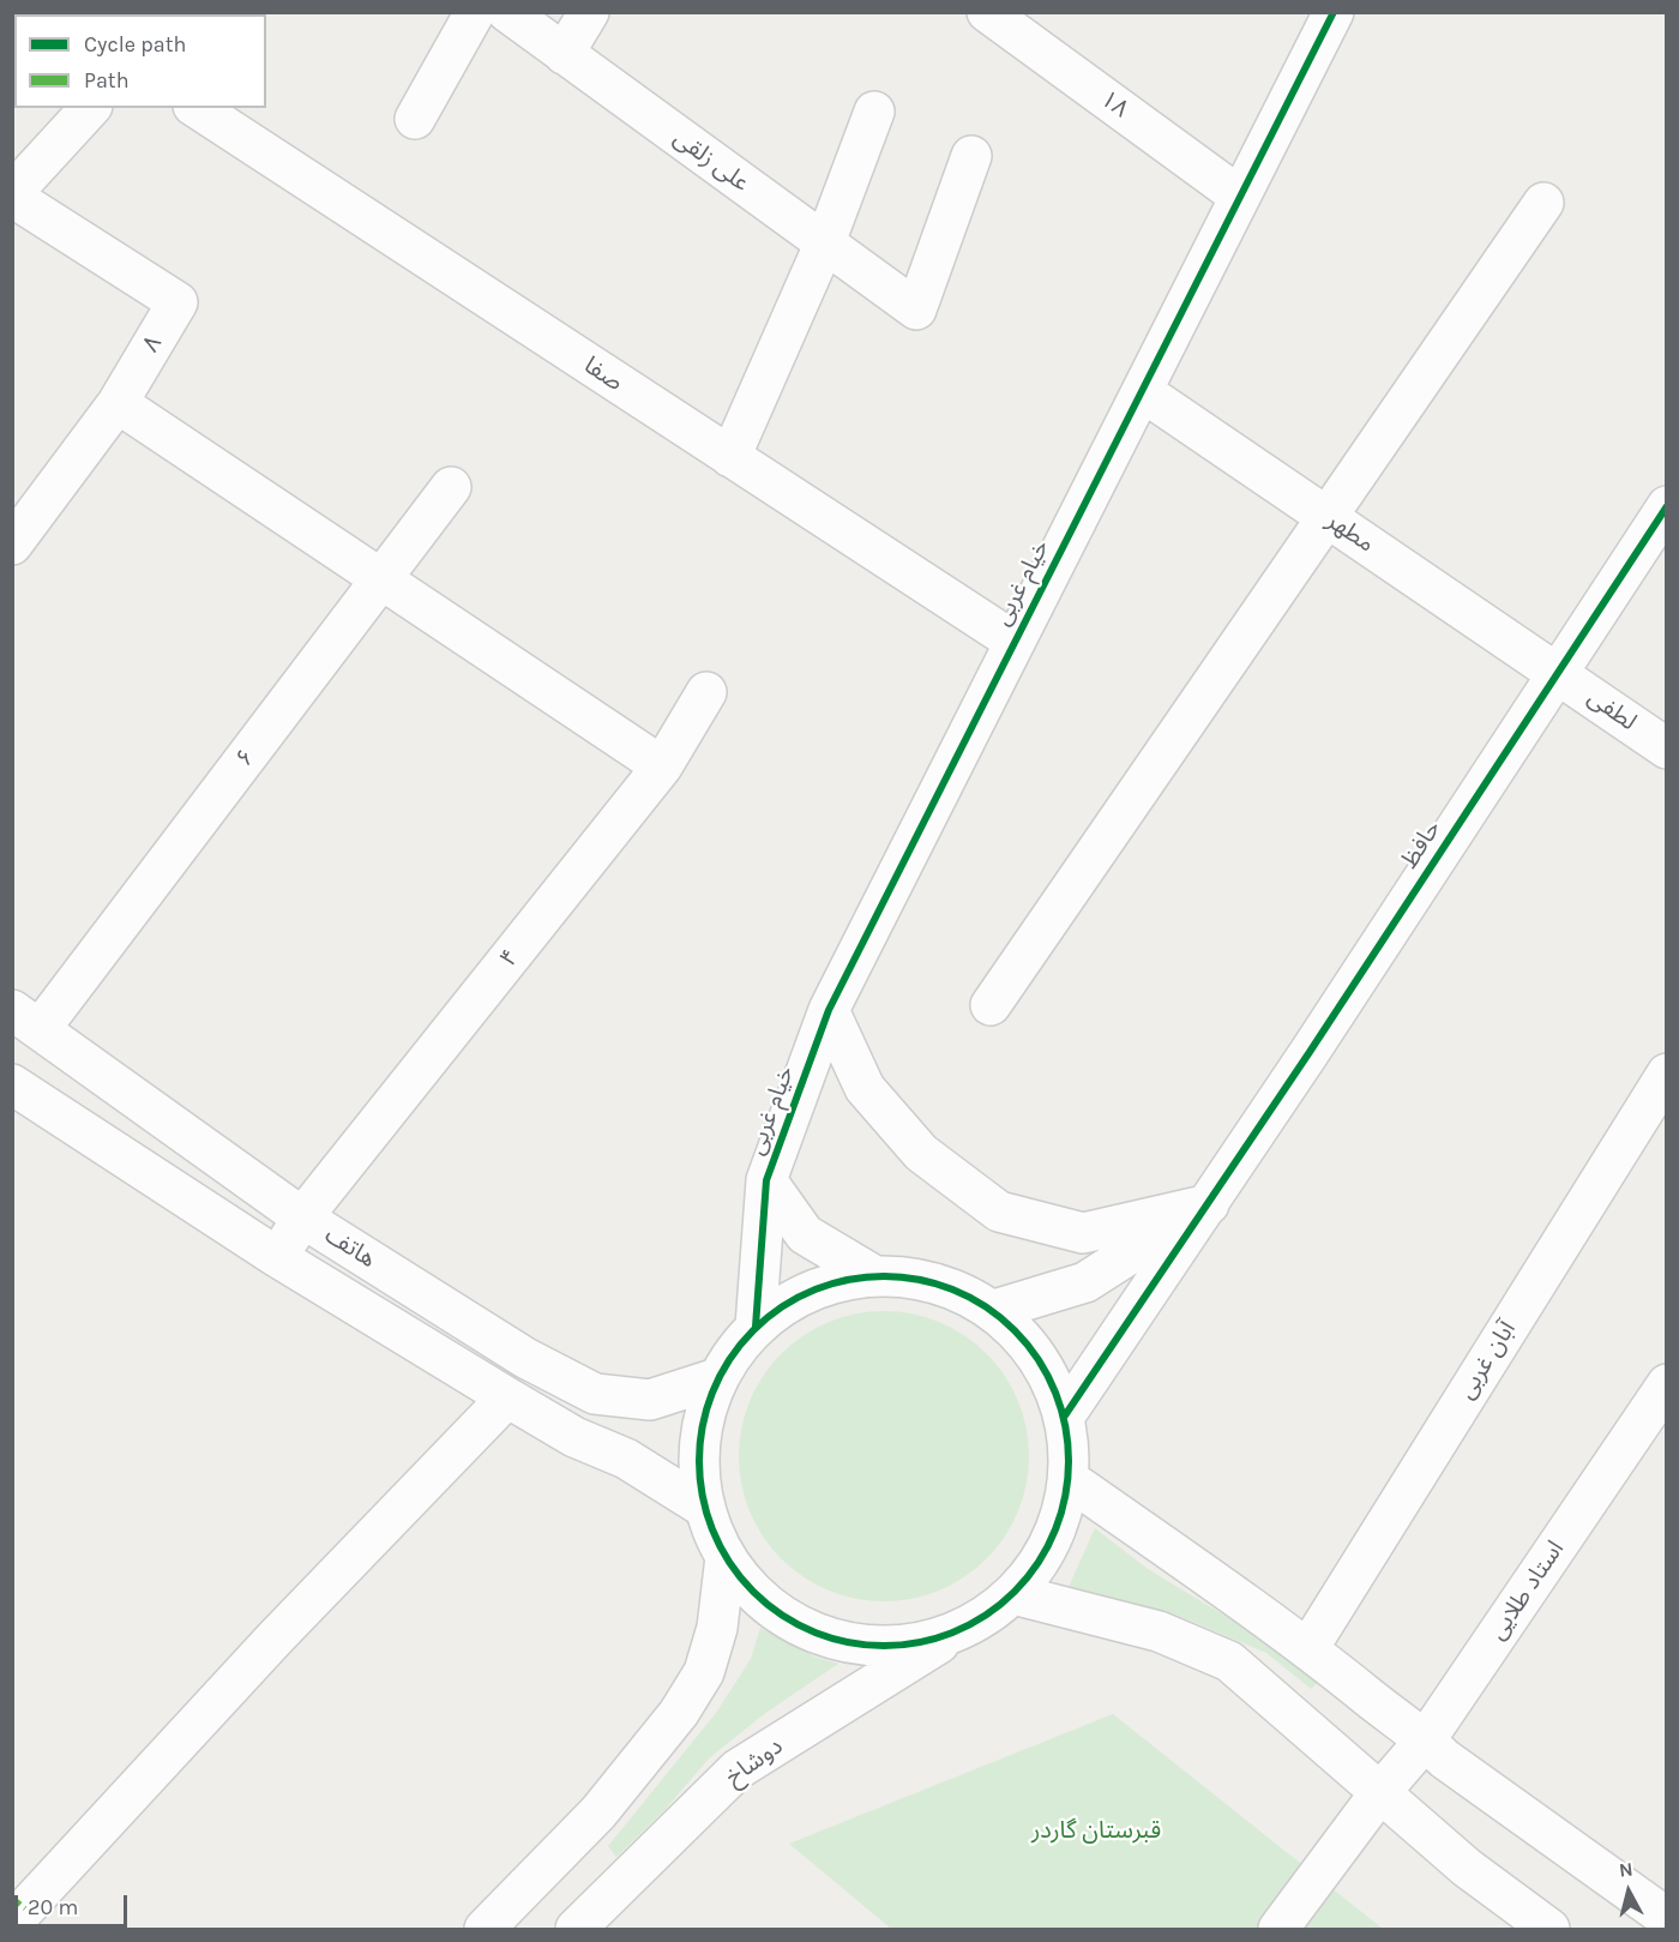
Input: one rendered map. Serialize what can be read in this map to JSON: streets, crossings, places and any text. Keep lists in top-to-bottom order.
{
  "streets": {
    "street": [
      "۱۸",
      "علی زلقی",
      "۸",
      "صفا",
      "مطهر",
      "خیام غربی",
      "لطفی",
      "۶",
      "حافظ",
      "۴",
      "هاتف",
      "آبان غربی",
      "استاد طلایی",
      "دوشاخ"
    ]
  },
  "crossings": [
    ["۱۸", "خیام غربی"],
    ["صفا", "خیام غربی"],
    ["مطهر", "خیام غربی"],
    ["مطهر", "لطفی"],
    ["مطهر", "حافظ"],
    ["لطفی", "حافظ"],
    ["۶", "هاتف"],
    ["۴", "هاتف"]
  ],
  "parks": ["قبرستان گاردر"],
  "legend": ["Cycle path", "Path"],
  "scale_bar": "20 m",
  "north": "top"
}
